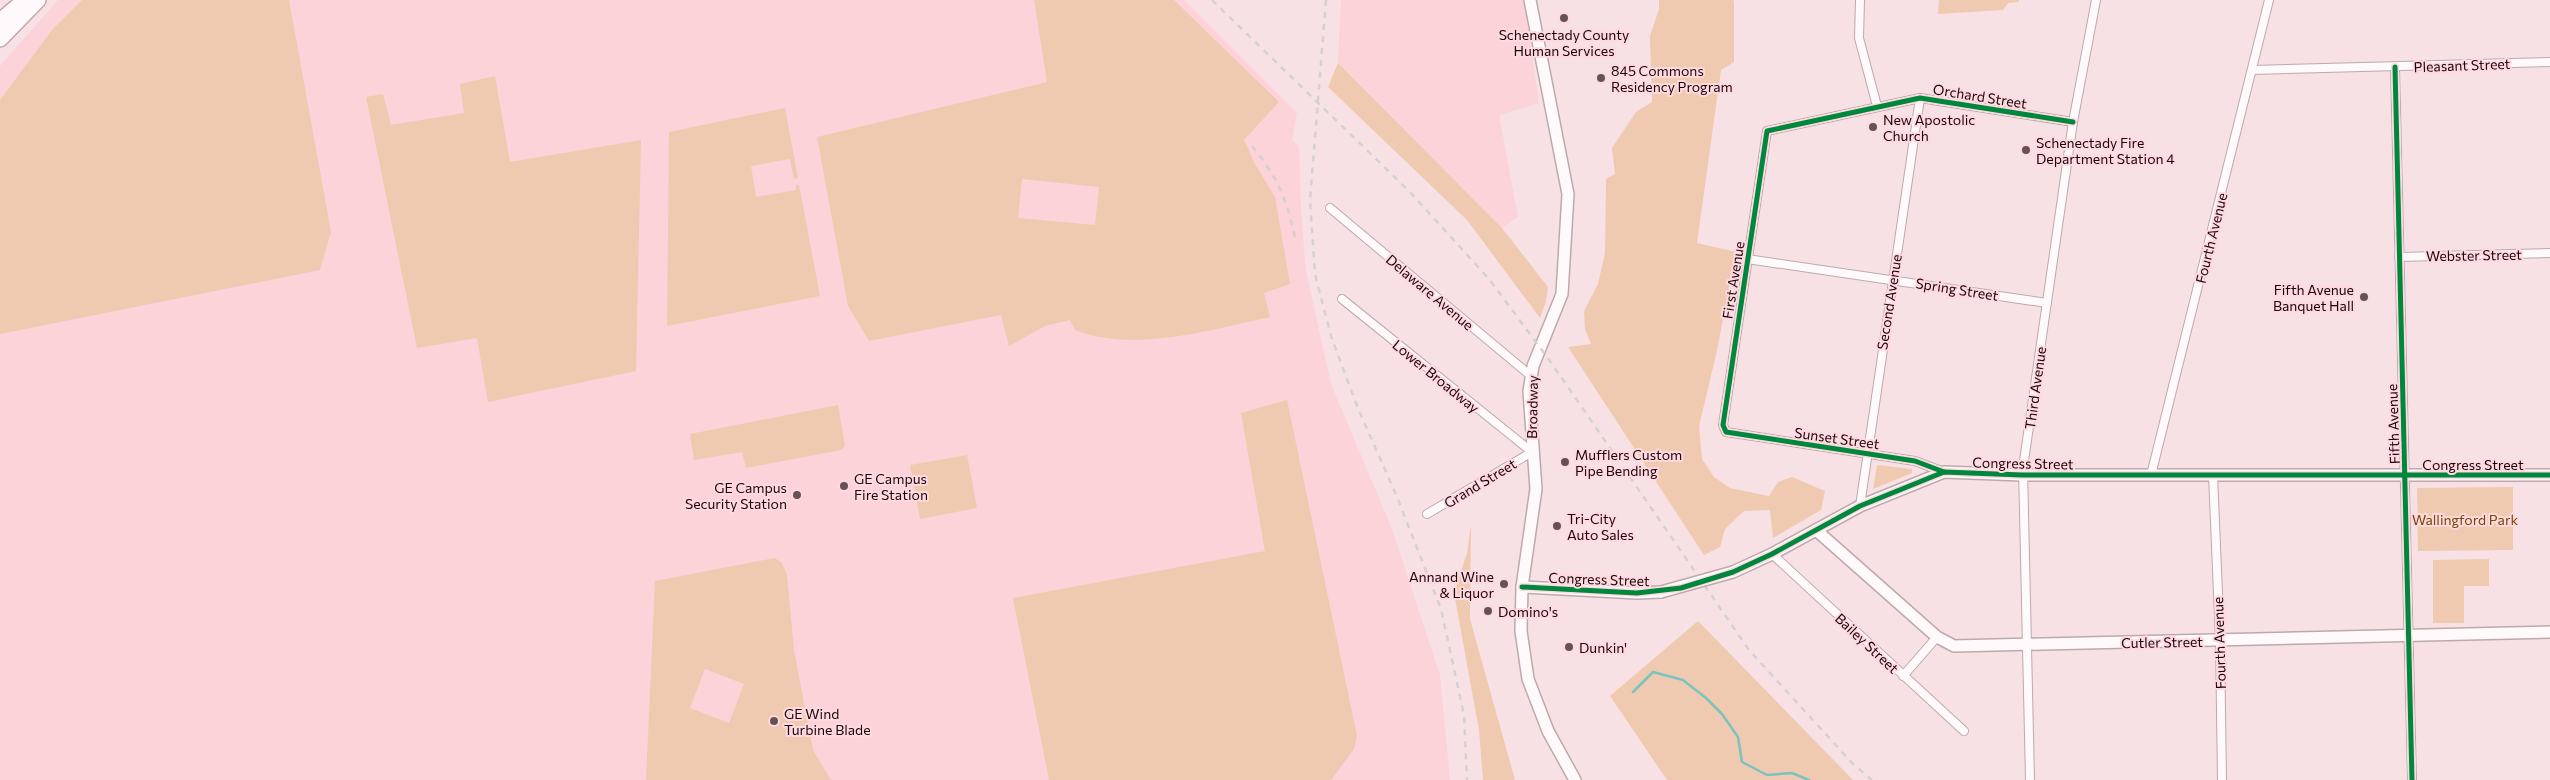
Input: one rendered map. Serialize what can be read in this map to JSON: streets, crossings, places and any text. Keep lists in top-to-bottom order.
{
  "streets": {
    "street": [
      "Pleasant Street",
      "Orchard Street",
      "Fourth Avenue",
      "Webster Street",
      "First Avenue",
      "Spring Street",
      "Delaware Avenue",
      "Second Avenue",
      "Lower Broadway",
      "Third Avenue",
      "Broadway",
      "Fifth Avenue",
      "Sunset Street",
      "Congress Street",
      "Grand Street",
      "Cutler Street",
      "Bailey Street"
    ]
  },
  "crossings": [
    ["Pleasant Street", "Fourth Avenue"],
    ["Pleasant Street", "Fifth Avenue"],
    ["Orchard Street", "First Avenue"],
    ["Orchard Street", "Second Avenue"],
    ["Orchard Street", "Third Avenue"],
    ["Fourth Avenue", "Congress Street"],
    ["Fourth Avenue", "Cutler Street"],
    ["Webster Street", "Fifth Avenue"],
    ["First Avenue", "Spring Street"],
    ["First Avenue", "Sunset Street"],
    ["Spring Street", "Second Avenue"],
    ["Spring Street", "Third Avenue"],
    ["Delaware Avenue", "Broadway"],
    ["Second Avenue", "Sunset Street"],
    ["Second Avenue", "Congress Street"],
    ["Lower Broadway", "Broadway"],
    ["Lower Broadway", "Grand Street"],
    ["Third Avenue", "Congress Street"],
    ["Third Avenue", "Cutler Street"],
    ["Broadway", "Congress Street"],
    ["Broadway", "Grand Street"],
    ["Fifth Avenue", "Congress Street"],
    ["Fifth Avenue", "Cutler Street"],
    ["Sunset Street", "Congress Street"],
    ["Congress Street", "Cutler Street"],
    ["Congress Street", "Bailey Street"]
  ],
  "parks": ["Wallingford Park"],
  "places": [
    "Schenectady County Human Services",
    "845 Commons Residency Program",
    "New Apostolic Church",
    "Schenectady Fire Department Station 4",
    "Fifth Avenue Banquet Hall",
    "Mufflers Custom Pipe Bending",
    "GE Campus Fire Station",
    "GE Campus Security Station",
    "Tri-City Auto Sales",
    "Annand Wine & Liquor",
    "Domino's",
    "Dunkin'",
    "GE Wind Turbine Blade"
  ]
}
